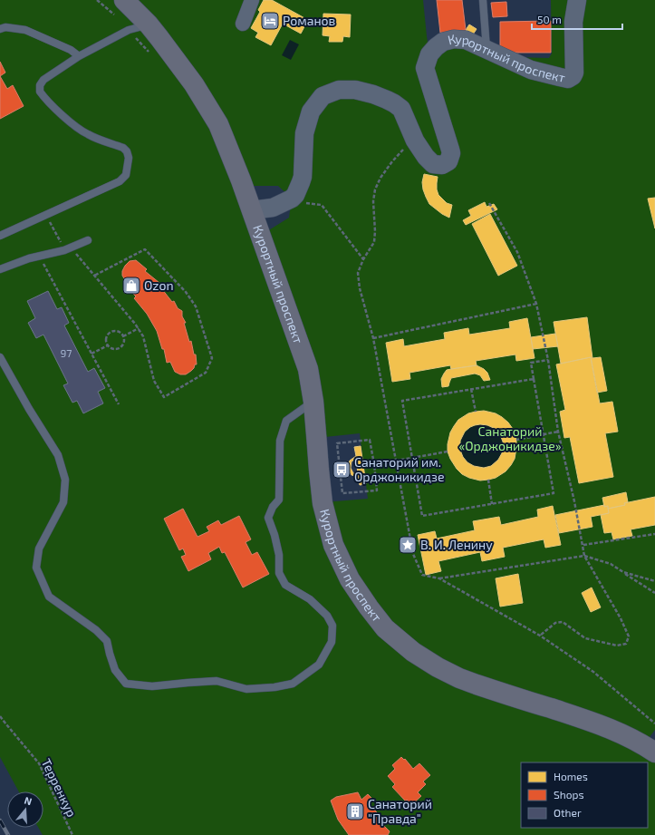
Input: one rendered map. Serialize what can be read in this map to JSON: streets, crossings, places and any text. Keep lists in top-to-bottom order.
{
  "streets": {
    "main road": ["Курортный проспект"],
    "path": ["Терренкур"]
  },
  "parks": ["Санаторий «Орджоникидзе»"],
  "places": {
    "hotel": ["Романов"],
    "shop": ["Ozon"],
    "bus stop": ["Санаторий им. Орджоникидзе"],
    "place": ["В. И. Ленину"],
    "building": ["Санаторий \"Правда\""]
  },
  "house_numbers": ["97"],
  "legend": ["Homes", "Shops", "Other"],
  "scale_bar": "50 m",
  "north": "top"
}
